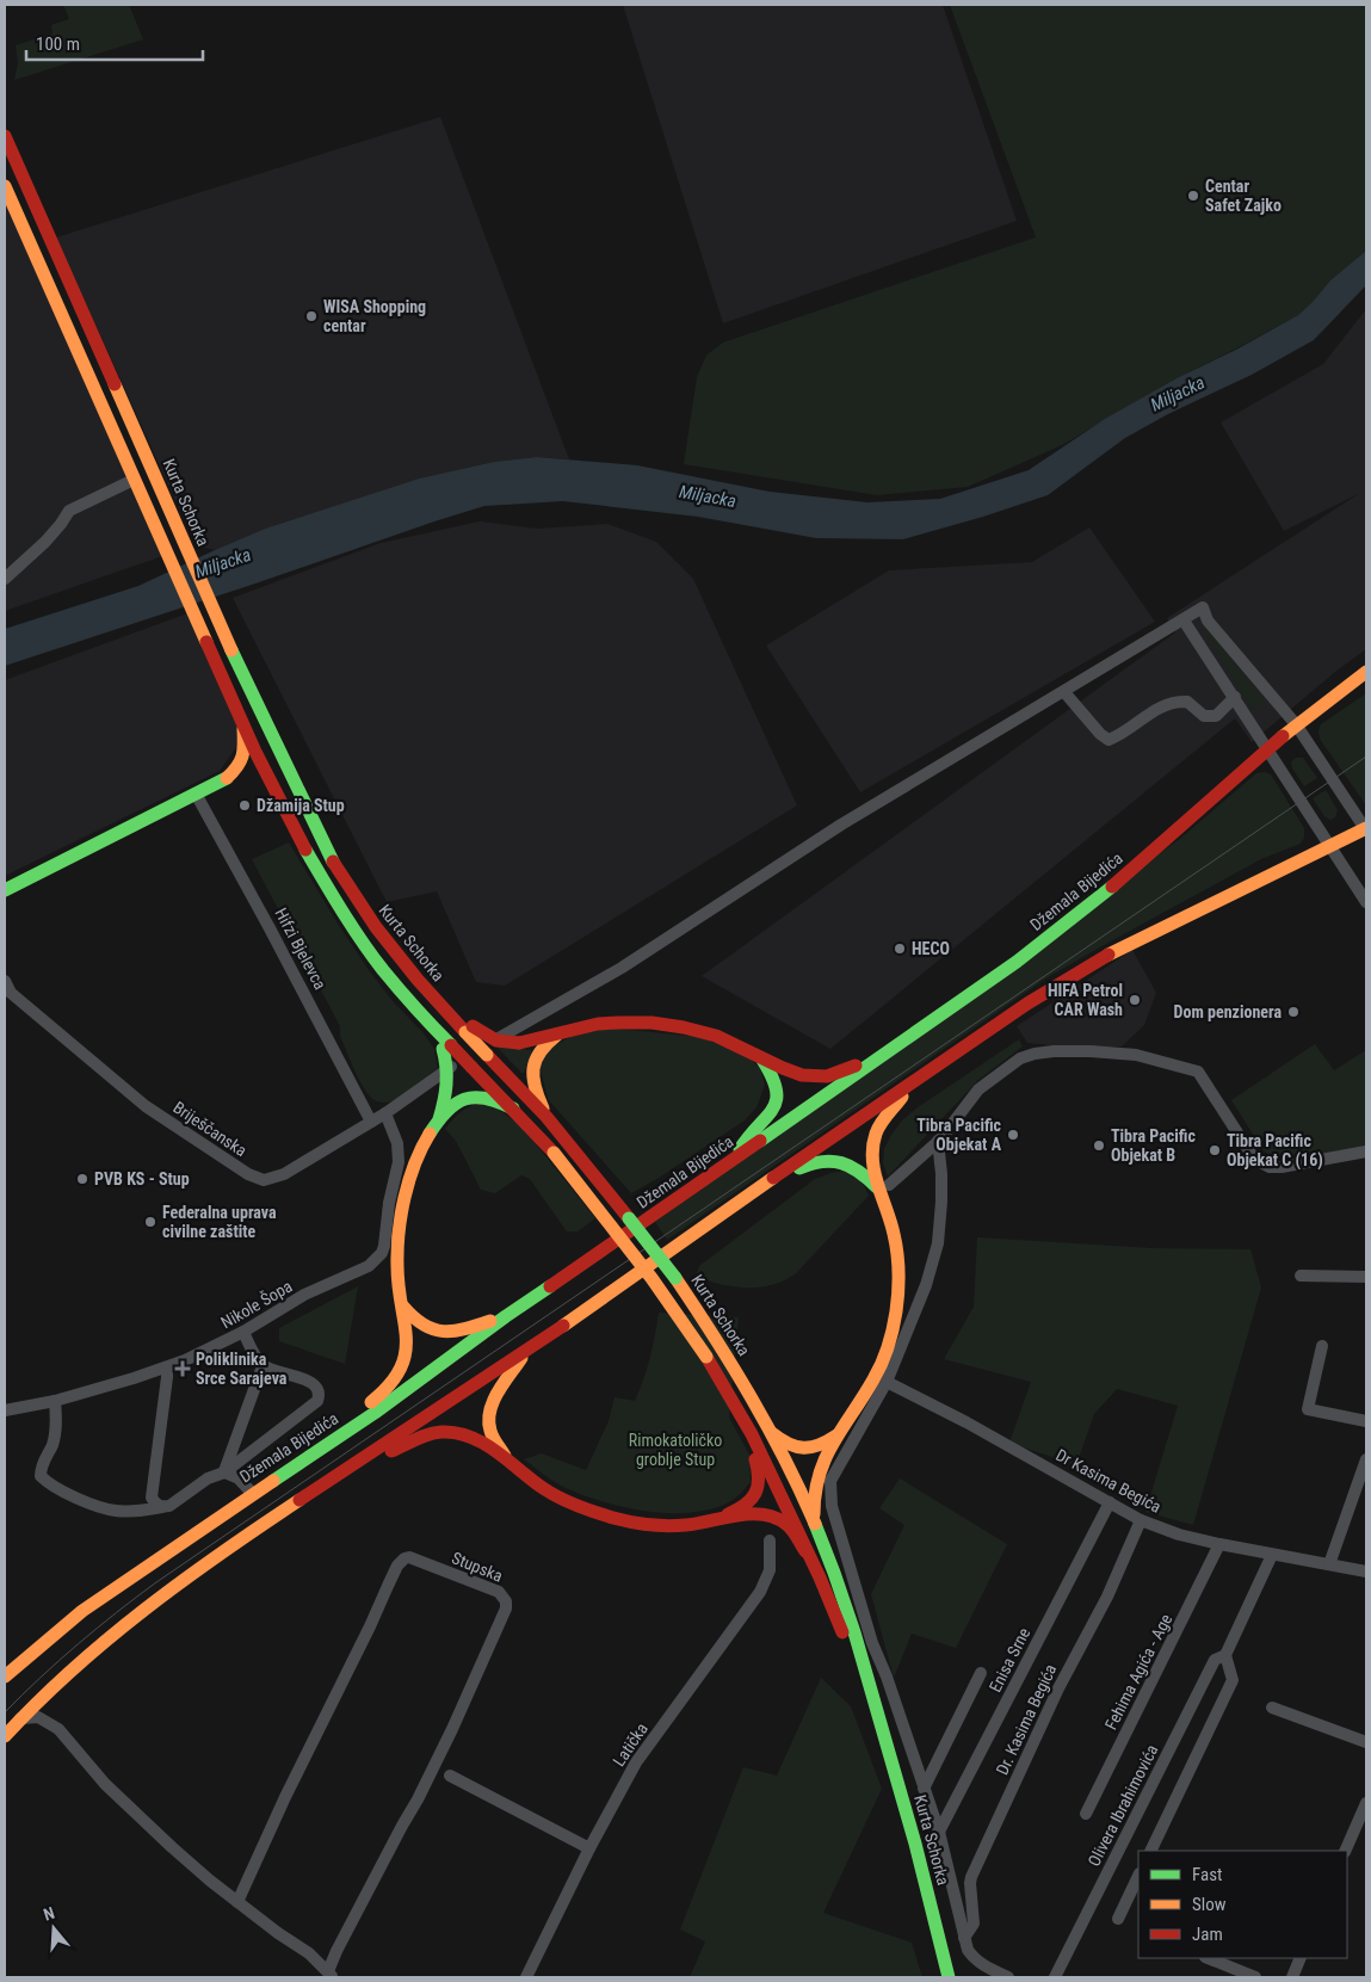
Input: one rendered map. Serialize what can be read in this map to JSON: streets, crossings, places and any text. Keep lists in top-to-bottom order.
{
  "streets": {
    "main road": ["Kurta Schorka", "Džemala Bijedića"],
    "street": [
      "Hifzi Bjelevca",
      "Briješčanska",
      "Nikole Šopa",
      "Dr Kasima Begića",
      "Stupska",
      "Enisa Srne",
      "Fehima Agića - Age",
      "Dr. Kasima Begića",
      "Latička",
      "Olivera Ibrahimovića"
    ]
  },
  "crossings": [
    ["Hifzi Bjelevca", "Briješčanska"],
    ["Briješčanska", "Nikole Šopa"],
    ["Dr Kasima Begića", "Enisa Srne"],
    ["Dr Kasima Begića", "Fehima Agića - Age"],
    ["Dr Kasima Begića", "Dr. Kasima Begića"],
    ["Dr Kasima Begića", "Olivera Ibrahimovića"]
  ],
  "water": ["Miljacka"],
  "parks": ["Rimokatoličko groblje Stup"],
  "places": {
    "other": [
      "Centar Safet Zajko",
      "WISA Shopping centar",
      "Džamija Stup",
      "HECO",
      "HIFA Petrol CAR Wash",
      "Dom penzionera",
      "Tibra Pacific Objekat A",
      "Tibra Pacific Objekat B",
      "Tibra Pacific Objekat C (16)",
      "PVB KS - Stup",
      "Federalna uprava civilne zaštite"
    ],
    "health": ["Poliklinika Srce Sarajeva"]
  },
  "legend": ["Fast", "Slow", "Jam"],
  "scale_bar": "100 m",
  "north": "top"
}
